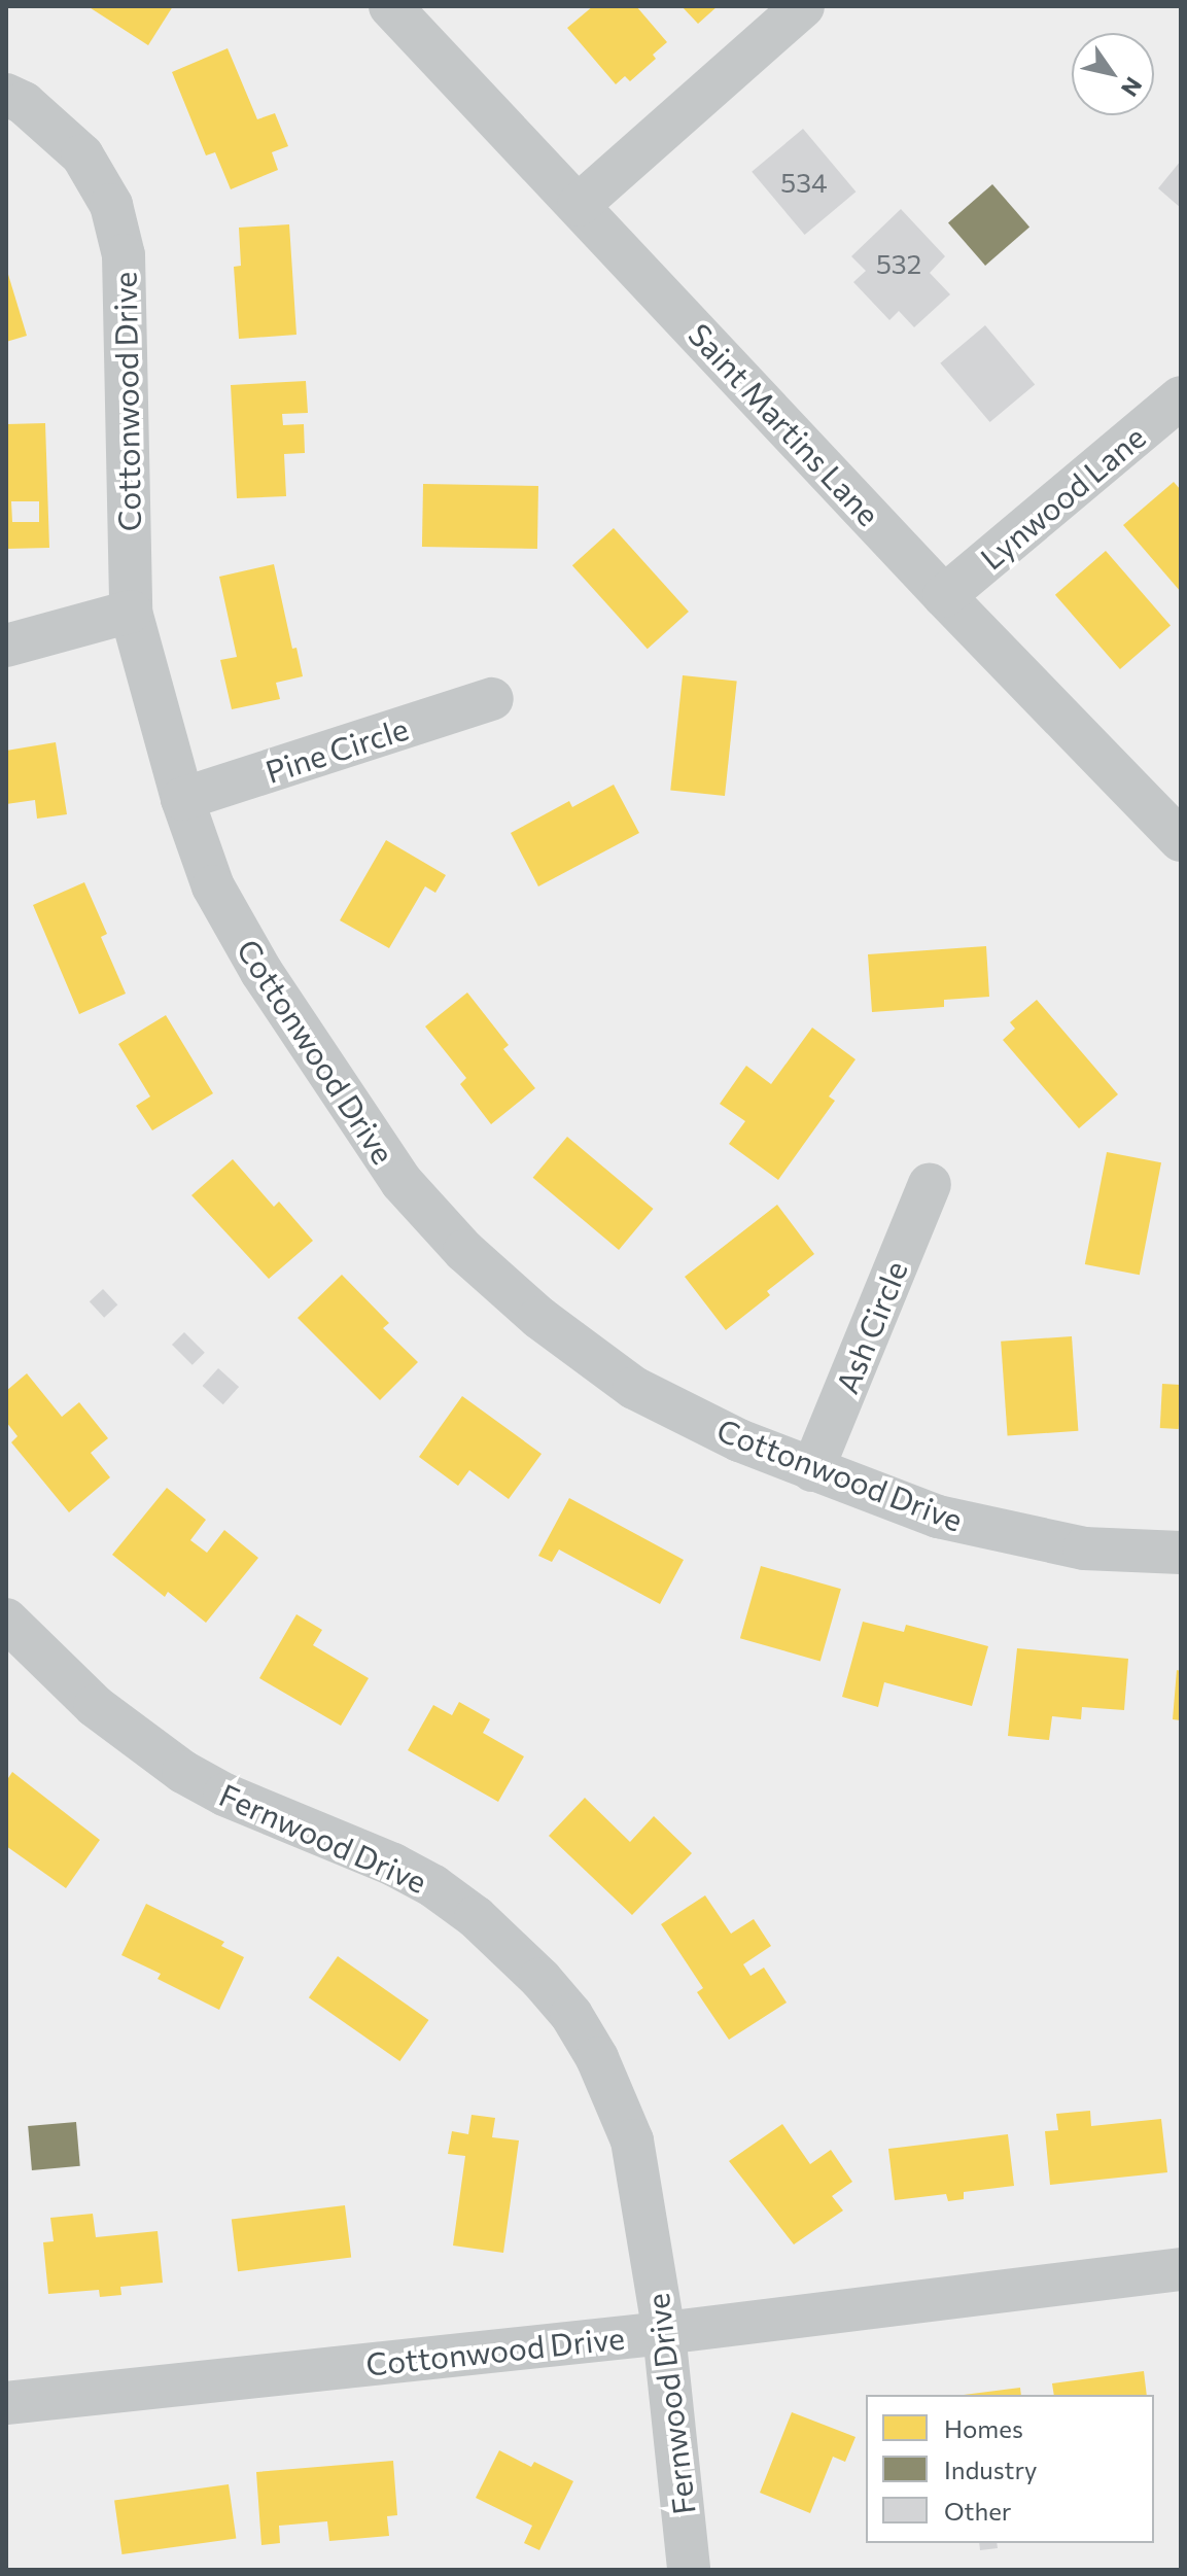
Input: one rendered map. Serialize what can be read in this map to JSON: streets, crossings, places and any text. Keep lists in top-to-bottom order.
{
  "streets": {
    "street": [
      "Cottonwood Drive",
      "Saint Martins Lane",
      "Lynwood Lane",
      "Pine Circle",
      "Ash Circle",
      "Fernwood Drive"
    ]
  },
  "crossings": [
    ["Cottonwood Drive", "Pine Circle"],
    ["Cottonwood Drive", "Ash Circle"],
    ["Cottonwood Drive", "Fernwood Drive"],
    ["Saint Martins Lane", "Lynwood Lane"]
  ],
  "house_numbers": ["534", "532"],
  "legend": ["Homes", "Industry", "Other"],
  "north": "bottom right"
}
